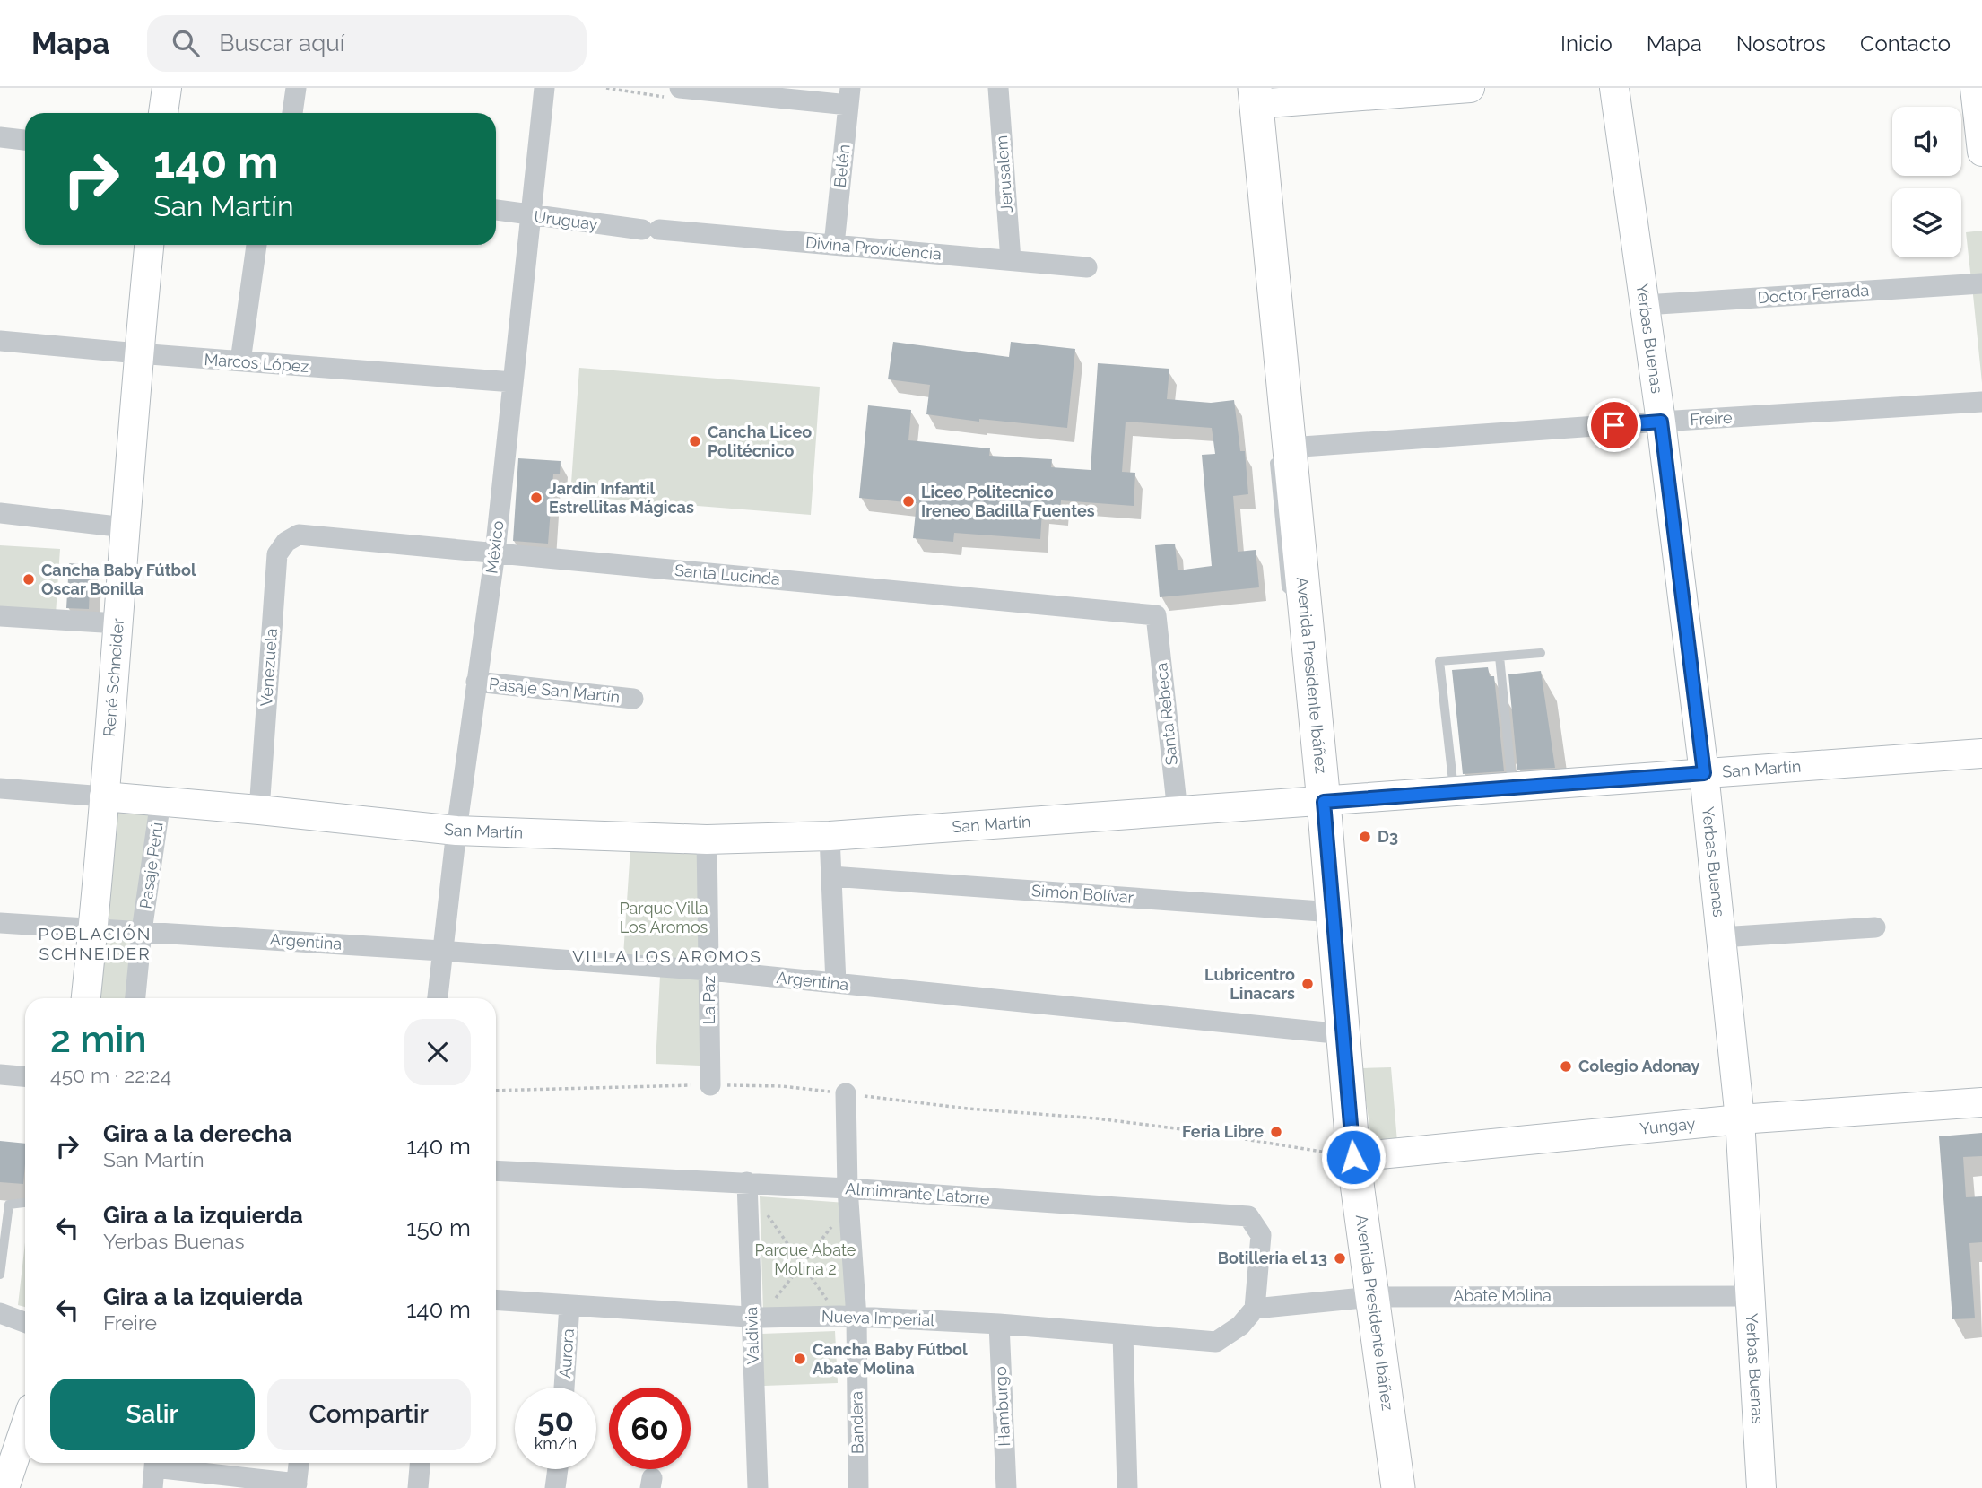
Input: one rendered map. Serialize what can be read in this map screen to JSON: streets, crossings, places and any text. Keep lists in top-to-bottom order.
{
  "streets": {
    "main road": ["Avenida Presidente Ibáñez"],
    "street": [
      "Belén",
      "Jerusalem",
      "Uruguay",
      "Divina Providencia",
      "Doctor Ferrada",
      "Yerbas Buenas",
      "Marcos López",
      "Freire",
      "México",
      "Santa Lucinda",
      "Venezuela",
      "René Schneider",
      "Pasaje San Martín",
      "Santa Rebeca",
      "San Martín",
      "Pasaje Perú",
      "Simón Bolívar",
      "Argentina",
      "La Paz",
      "Yungay",
      "Almimrante Latorre",
      "Abate Molina",
      "Nueva Imperial",
      "Valdivia",
      "Aurora",
      "Hamburgo",
      "Bandera"
    ]
  },
  "crossings": [
    ["Belén", "Divina Providencia"],
    ["Jerusalem", "Divina Providencia"],
    ["Uruguay", "Divina Providencia"],
    ["Uruguay", "México"],
    ["Doctor Ferrada", "Yerbas Buenas"],
    ["Yerbas Buenas", "Freire"],
    ["Yerbas Buenas", "San Martín"],
    ["Yerbas Buenas", "Yungay"],
    ["Yerbas Buenas", "Abate Molina"],
    ["Marcos López", "México"],
    ["Marcos López", "René Schneider"],
    ["Freire", "Avenida Presidente Ibáñez"],
    ["México", "Santa Lucinda"],
    ["México", "Pasaje San Martín"],
    ["México", "San Martín"],
    ["México", "Argentina"],
    ["Santa Lucinda", "Venezuela"],
    ["Santa Lucinda", "Santa Rebeca"],
    ["Venezuela", "San Martín"],
    ["Avenida Presidente Ibáñez", "San Martín"],
    ["Avenida Presidente Ibáñez", "Simón Bolívar"],
    ["Avenida Presidente Ibáñez", "Argentina"],
    ["Avenida Presidente Ibáñez", "Yungay"],
    ["Avenida Presidente Ibáñez", "Abate Molina"],
    ["René Schneider", "San Martín"],
    ["René Schneider", "Argentina"],
    ["Santa Rebeca", "San Martín"],
    ["San Martín", "Pasaje Perú"],
    ["San Martín", "La Paz"],
    ["Pasaje Perú", "Argentina"],
    ["Argentina", "La Paz"],
    ["Almimrante Latorre", "Abate Molina"],
    ["Almimrante Latorre", "Nueva Imperial"],
    ["Almimrante Latorre", "Valdivia"],
    ["Almimrante Latorre", "Bandera"],
    ["Abate Molina", "Nueva Imperial"],
    ["Nueva Imperial", "Valdivia"],
    ["Nueva Imperial", "Aurora"],
    ["Nueva Imperial", "Hamburgo"],
    ["Nueva Imperial", "Bandera"]
  ],
  "districts": ["POBLACIÓN SCHNEIDER", "VILLA LOS AROMOS"],
  "parks": ["Parque Villa Los Aromos", "Parque Abate Molina 2"],
  "places": [
    "Cancha Liceo Politécnico",
    "Jardin Infantil Estrellitas Mágicas",
    "Liceo Politecnico Ireneo Badilla Fuentes",
    "Cancha Baby Fútbol Oscar Bonilla",
    "D3",
    "Lubricentro Linacars",
    "Colegio Adonay",
    "Feria Libre",
    "Botilleria el 13",
    "Cancha Baby Fútbol Abate Molina"
  ],
  "page": {
    "header": "Mapa",
    "search": "Buscar aquí",
    "nav": [
      "Inicio",
      "Mapa",
      "Nosotros",
      "Contacto"
    ],
    "turn": ["140 m", "San Martín"],
    "heading": ["2 min", "450 m · 22:24"],
    "list": [
      {
        "name": "Gira a la derecha",
        "note": "San Martín",
        "value": "140 m"
      },
      {
        "name": "Gira a la izquierda",
        "note": "Yerbas Buenas",
        "value": "150 m"
      },
      {
        "name": "Gira a la izquierda",
        "note": "Freire",
        "value": "140 m"
      }
    ],
    "buttons": ["Salir", "Compartir"],
    "speed": "50 km/h",
    "limit": "60"
  }
}
